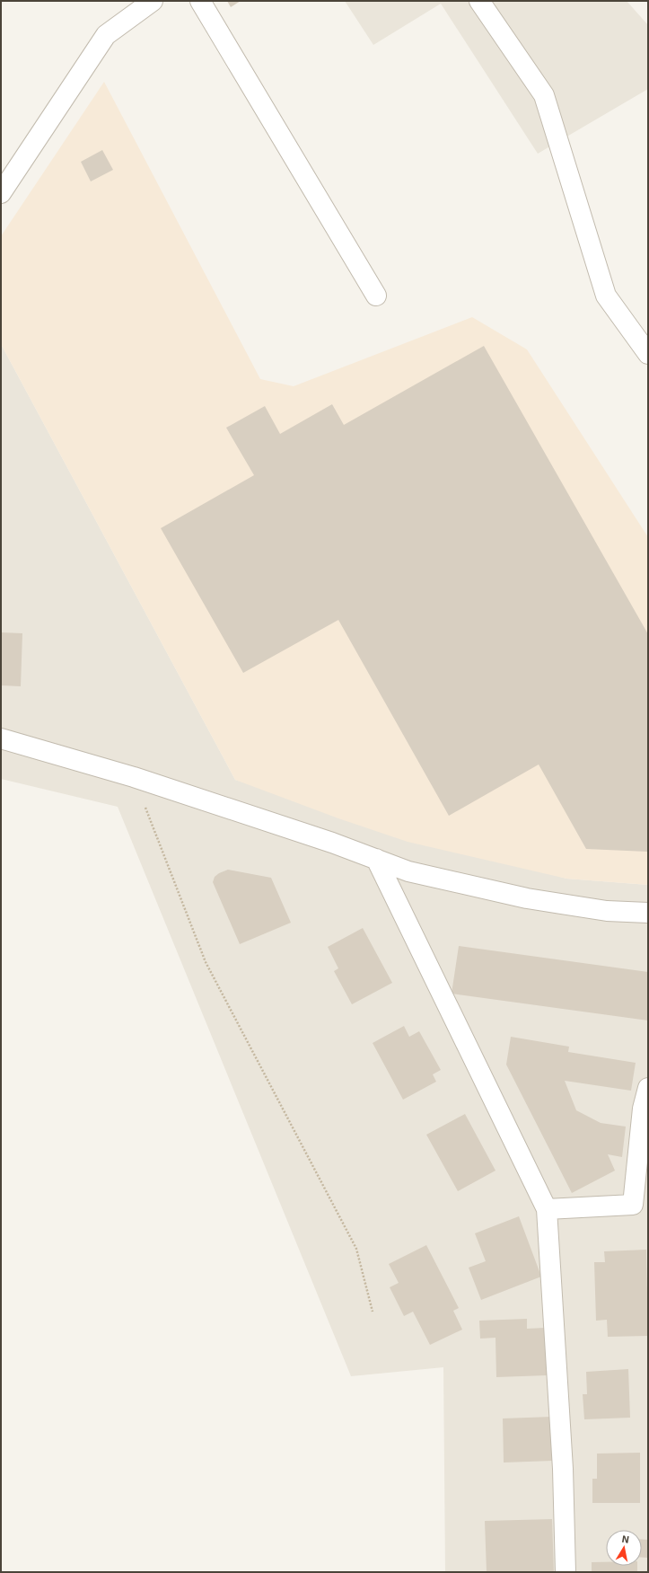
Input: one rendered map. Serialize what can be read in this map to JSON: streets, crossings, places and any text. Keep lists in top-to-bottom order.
{
  "north": "top"
}
